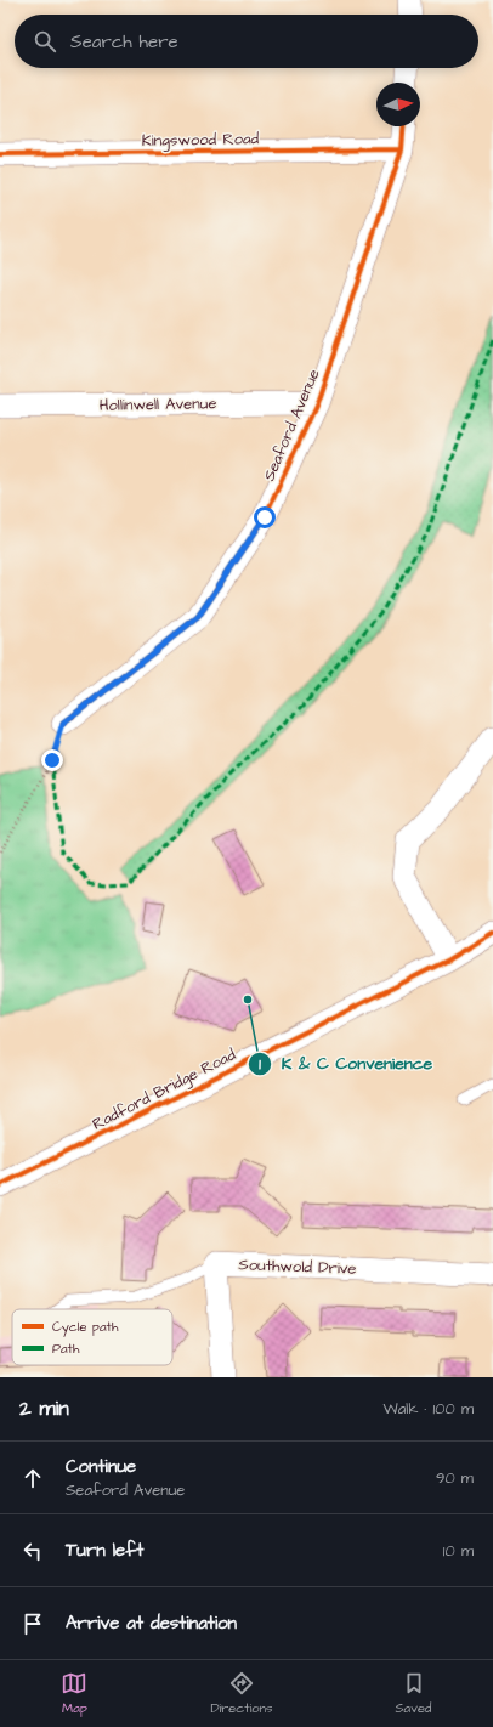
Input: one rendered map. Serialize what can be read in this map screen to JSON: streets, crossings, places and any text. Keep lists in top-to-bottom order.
{
  "streets": {
    "street": [
      "Kingswood Road",
      "Hollinwell Avenue",
      "Seaford Avenue",
      "Radford Bridge Road",
      "Southwold Drive"
    ]
  },
  "crossings": [
    ["Kingswood Road", "Seaford Avenue"],
    ["Hollinwell Avenue", "Seaford Avenue"]
  ],
  "places": ["K & C Convenience"],
  "legend": ["Cycle path", "Path"],
  "north": "right",
  "page": {
    "search": "Search here",
    "heading": ["2 min", "Walk · 100 m"],
    "list": [
      ["Continue", "Seaford Avenue", "90 m"],
      ["Turn left", "10 m"],
      "Arrive at destination"
    ],
    "nav": ["Map", "Directions", "Saved"]
  }
}
